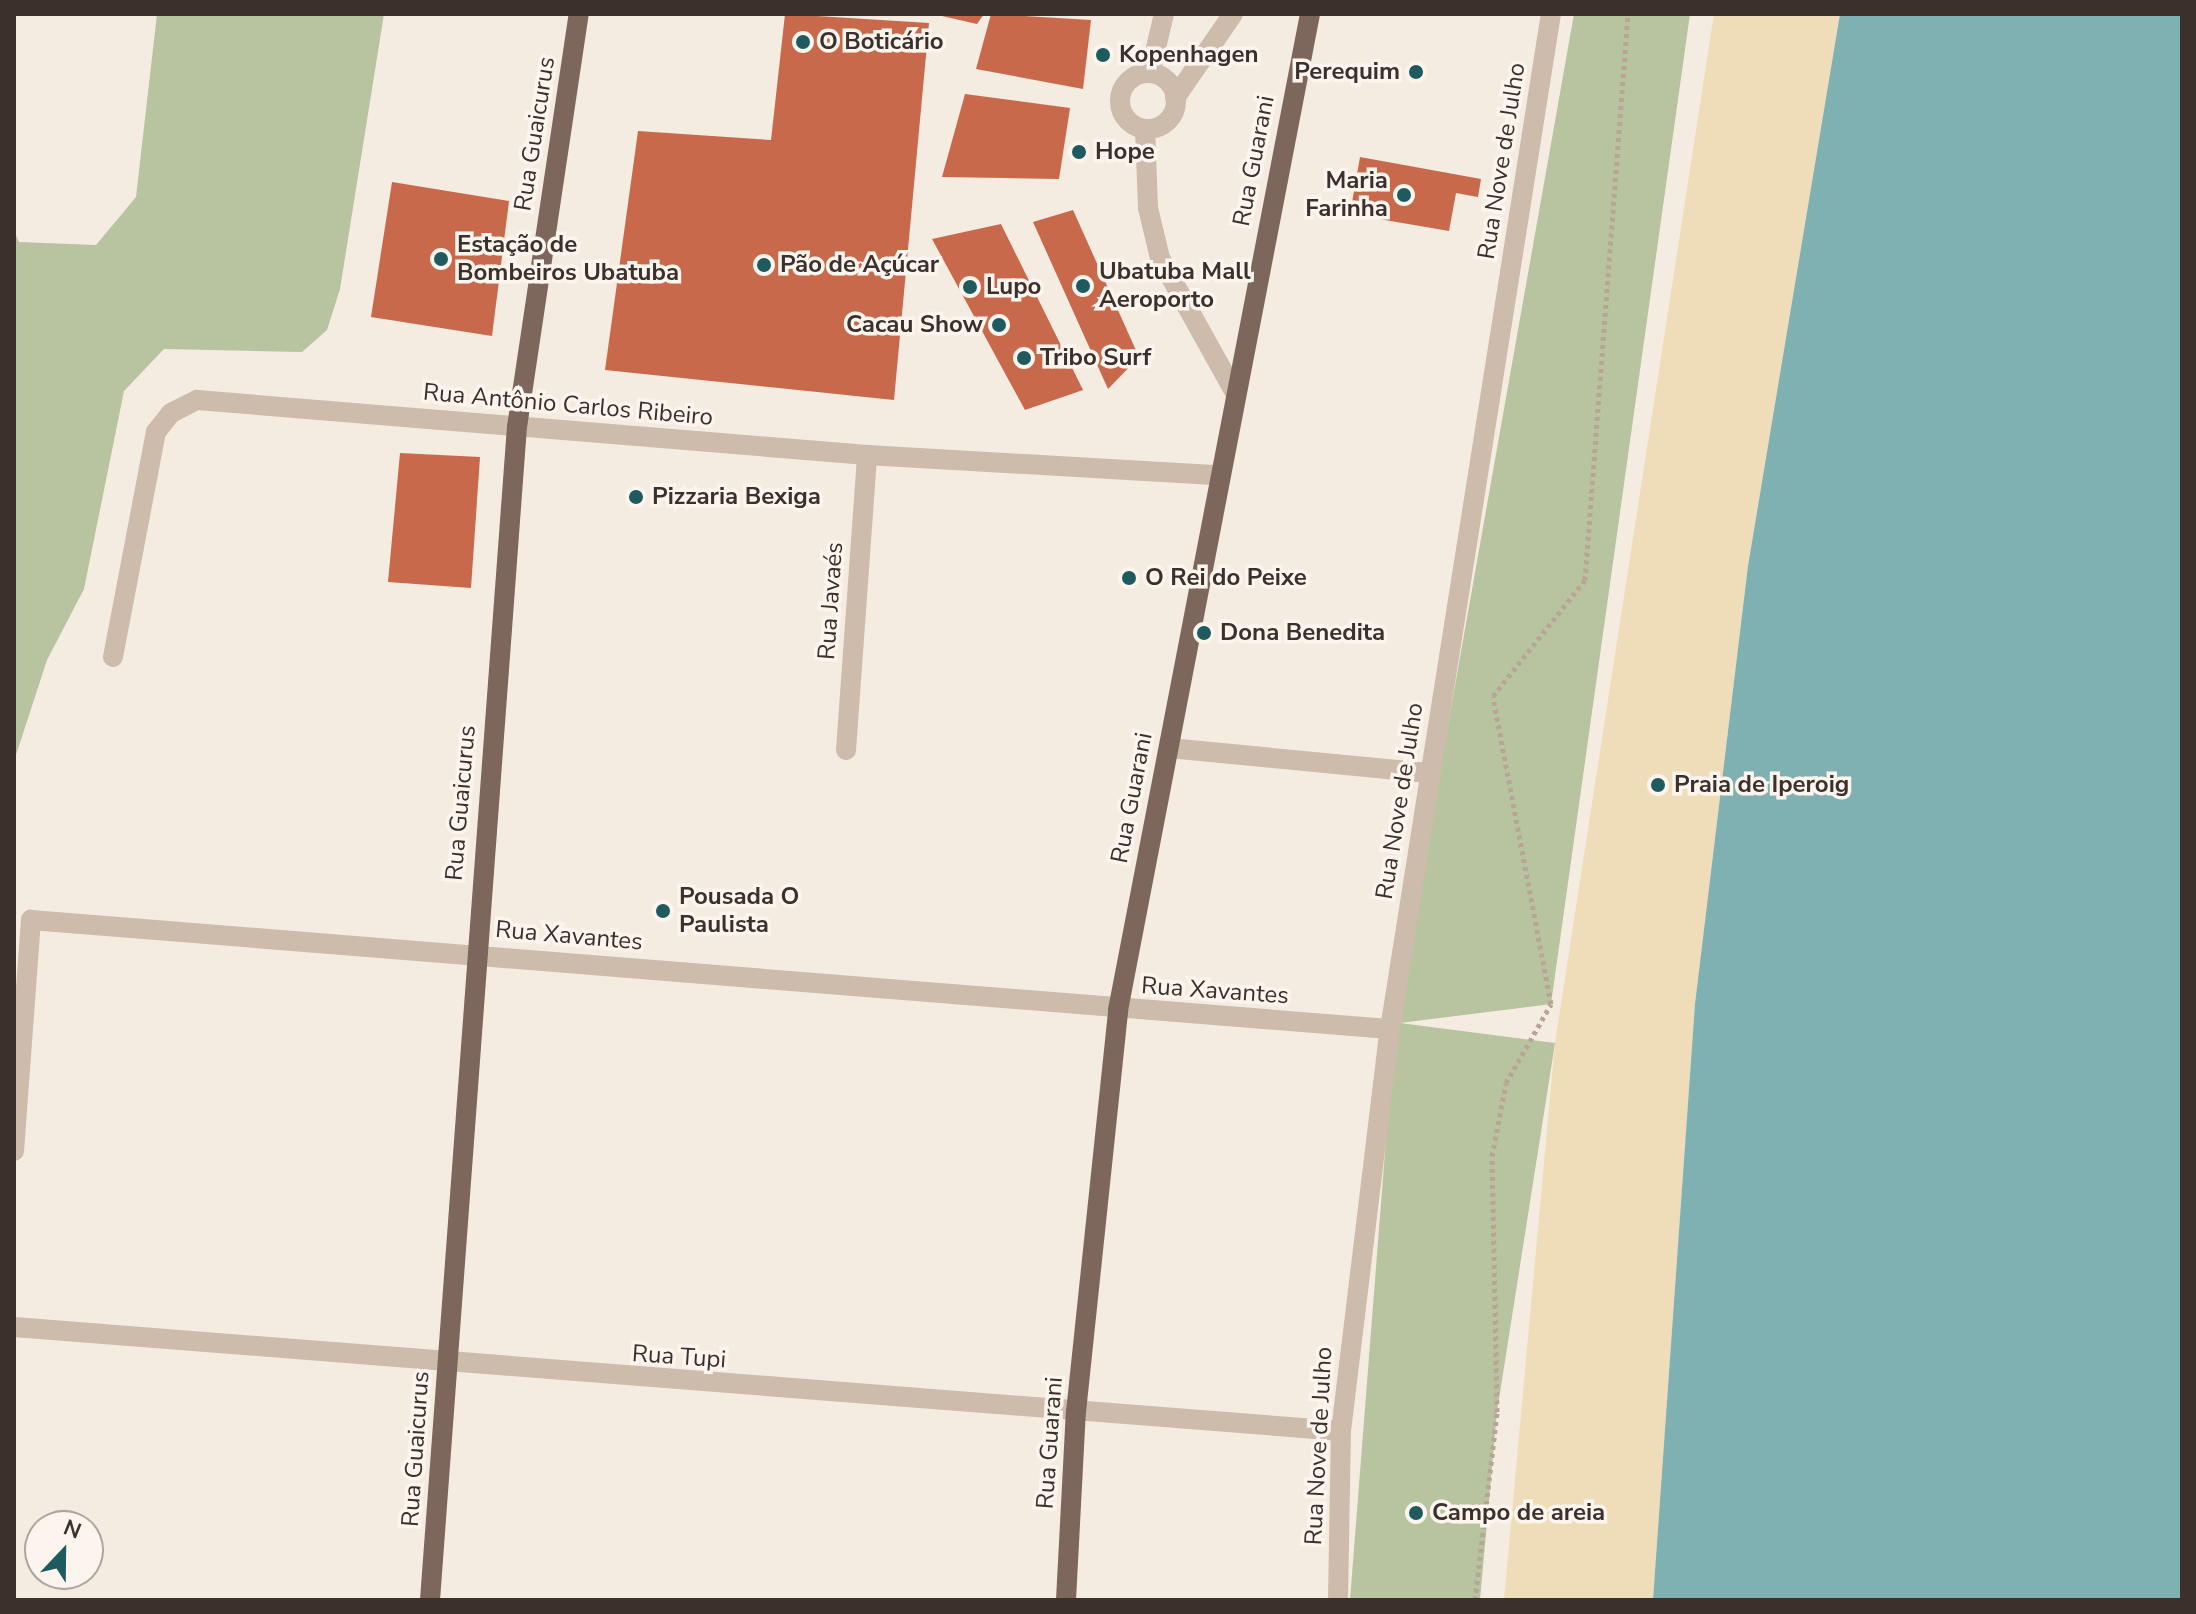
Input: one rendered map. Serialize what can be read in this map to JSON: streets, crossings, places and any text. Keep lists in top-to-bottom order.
{
  "streets": {
    "main road": ["Rua Guaicurus", "Rua Guarani"],
    "street": [
      "Rua Nove de Julho",
      "Rua Antônio Carlos Ribeiro",
      "Rua Javaés",
      "Rua Xavantes",
      "Rua Tupi"
    ]
  },
  "crossings": [
    ["Rua Guaicurus", "Rua Antônio Carlos Ribeiro"],
    ["Rua Guaicurus", "Rua Xavantes"],
    ["Rua Guaicurus", "Rua Tupi"],
    ["Rua Guarani", "Rua Antônio Carlos Ribeiro"],
    ["Rua Guarani", "Rua Xavantes"],
    ["Rua Guarani", "Rua Tupi"],
    ["Rua Nove de Julho", "Rua Xavantes"],
    ["Rua Nove de Julho", "Rua Tupi"],
    ["Rua Antônio Carlos Ribeiro", "Rua Javaés"]
  ],
  "places": [
    "O Boticário",
    "Kopenhagen",
    "Perequim",
    "Hope",
    "Maria Farinha",
    "Estação de Bombeiros Ubatuba",
    "Pão de Açúcar",
    "Ubatuba Mall Aeroporto",
    "Lupo",
    "Cacau Show",
    "Tribo Surf",
    "Pizzaria Bexiga",
    "O Rei do Peixe",
    "Dona Benedita",
    "Praia de Iperoig",
    "Pousada O Paulista",
    "Campo de areia"
  ],
  "north": "top"
}
